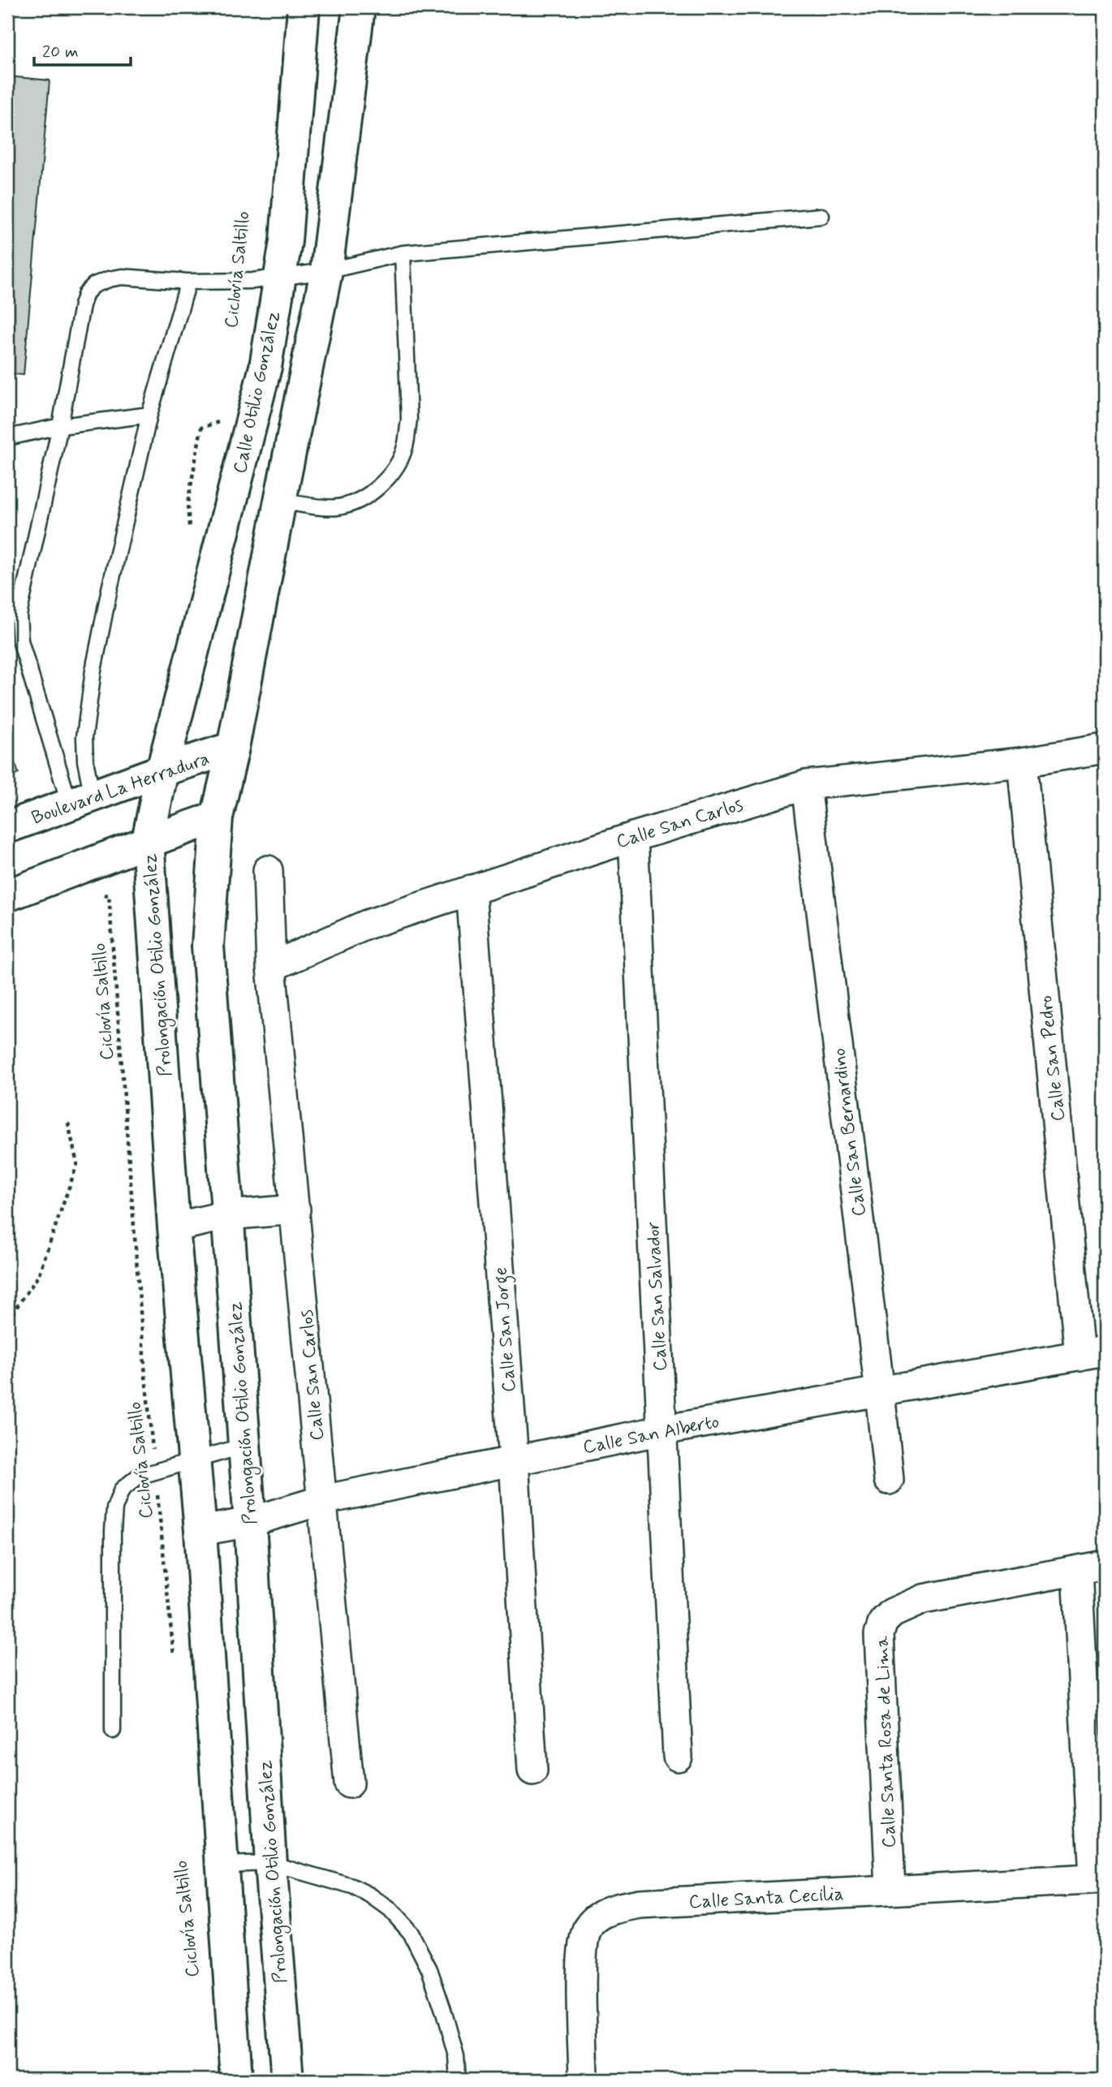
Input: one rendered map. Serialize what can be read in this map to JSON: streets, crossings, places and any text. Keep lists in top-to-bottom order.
{
  "streets": {
    "main road": ["Calle Otilio González", "Boulevard La Herradura", "Prolongación Otilio González"],
    "street": [
      "Calle San Carlos",
      "Calle San Pedro",
      "Calle San Bernardino",
      "Calle San Salvador",
      "Calle San Jorge",
      "Calle San Alberto",
      "Calle Santa Rosa de Lima",
      "Calle Santa Cecilia"
    ],
    "path": ["Ciclovía Saltillo"]
  },
  "crossings": [
    ["Calle Otilio González", "Boulevard La Herradura"],
    ["Calle Otilio González", "Prolongación Otilio González"],
    ["Boulevard La Herradura", "Prolongación Otilio González"],
    ["Calle San Carlos", "Calle San Pedro"],
    ["Calle San Carlos", "Calle San Bernardino"],
    ["Calle San Carlos", "Calle San Salvador"],
    ["Calle San Carlos", "Calle San Jorge"],
    ["Calle San Carlos", "Calle San Alberto"],
    ["Prolongación Otilio González", "Calle San Alberto"],
    ["Calle San Pedro", "Calle San Alberto"],
    ["Calle San Bernardino", "Calle San Alberto"],
    ["Calle San Salvador", "Calle San Alberto"],
    ["Calle San Jorge", "Calle San Alberto"],
    ["Calle Santa Rosa de Lima", "Calle Santa Cecilia"]
  ],
  "scale_bar": "20 m"
}
